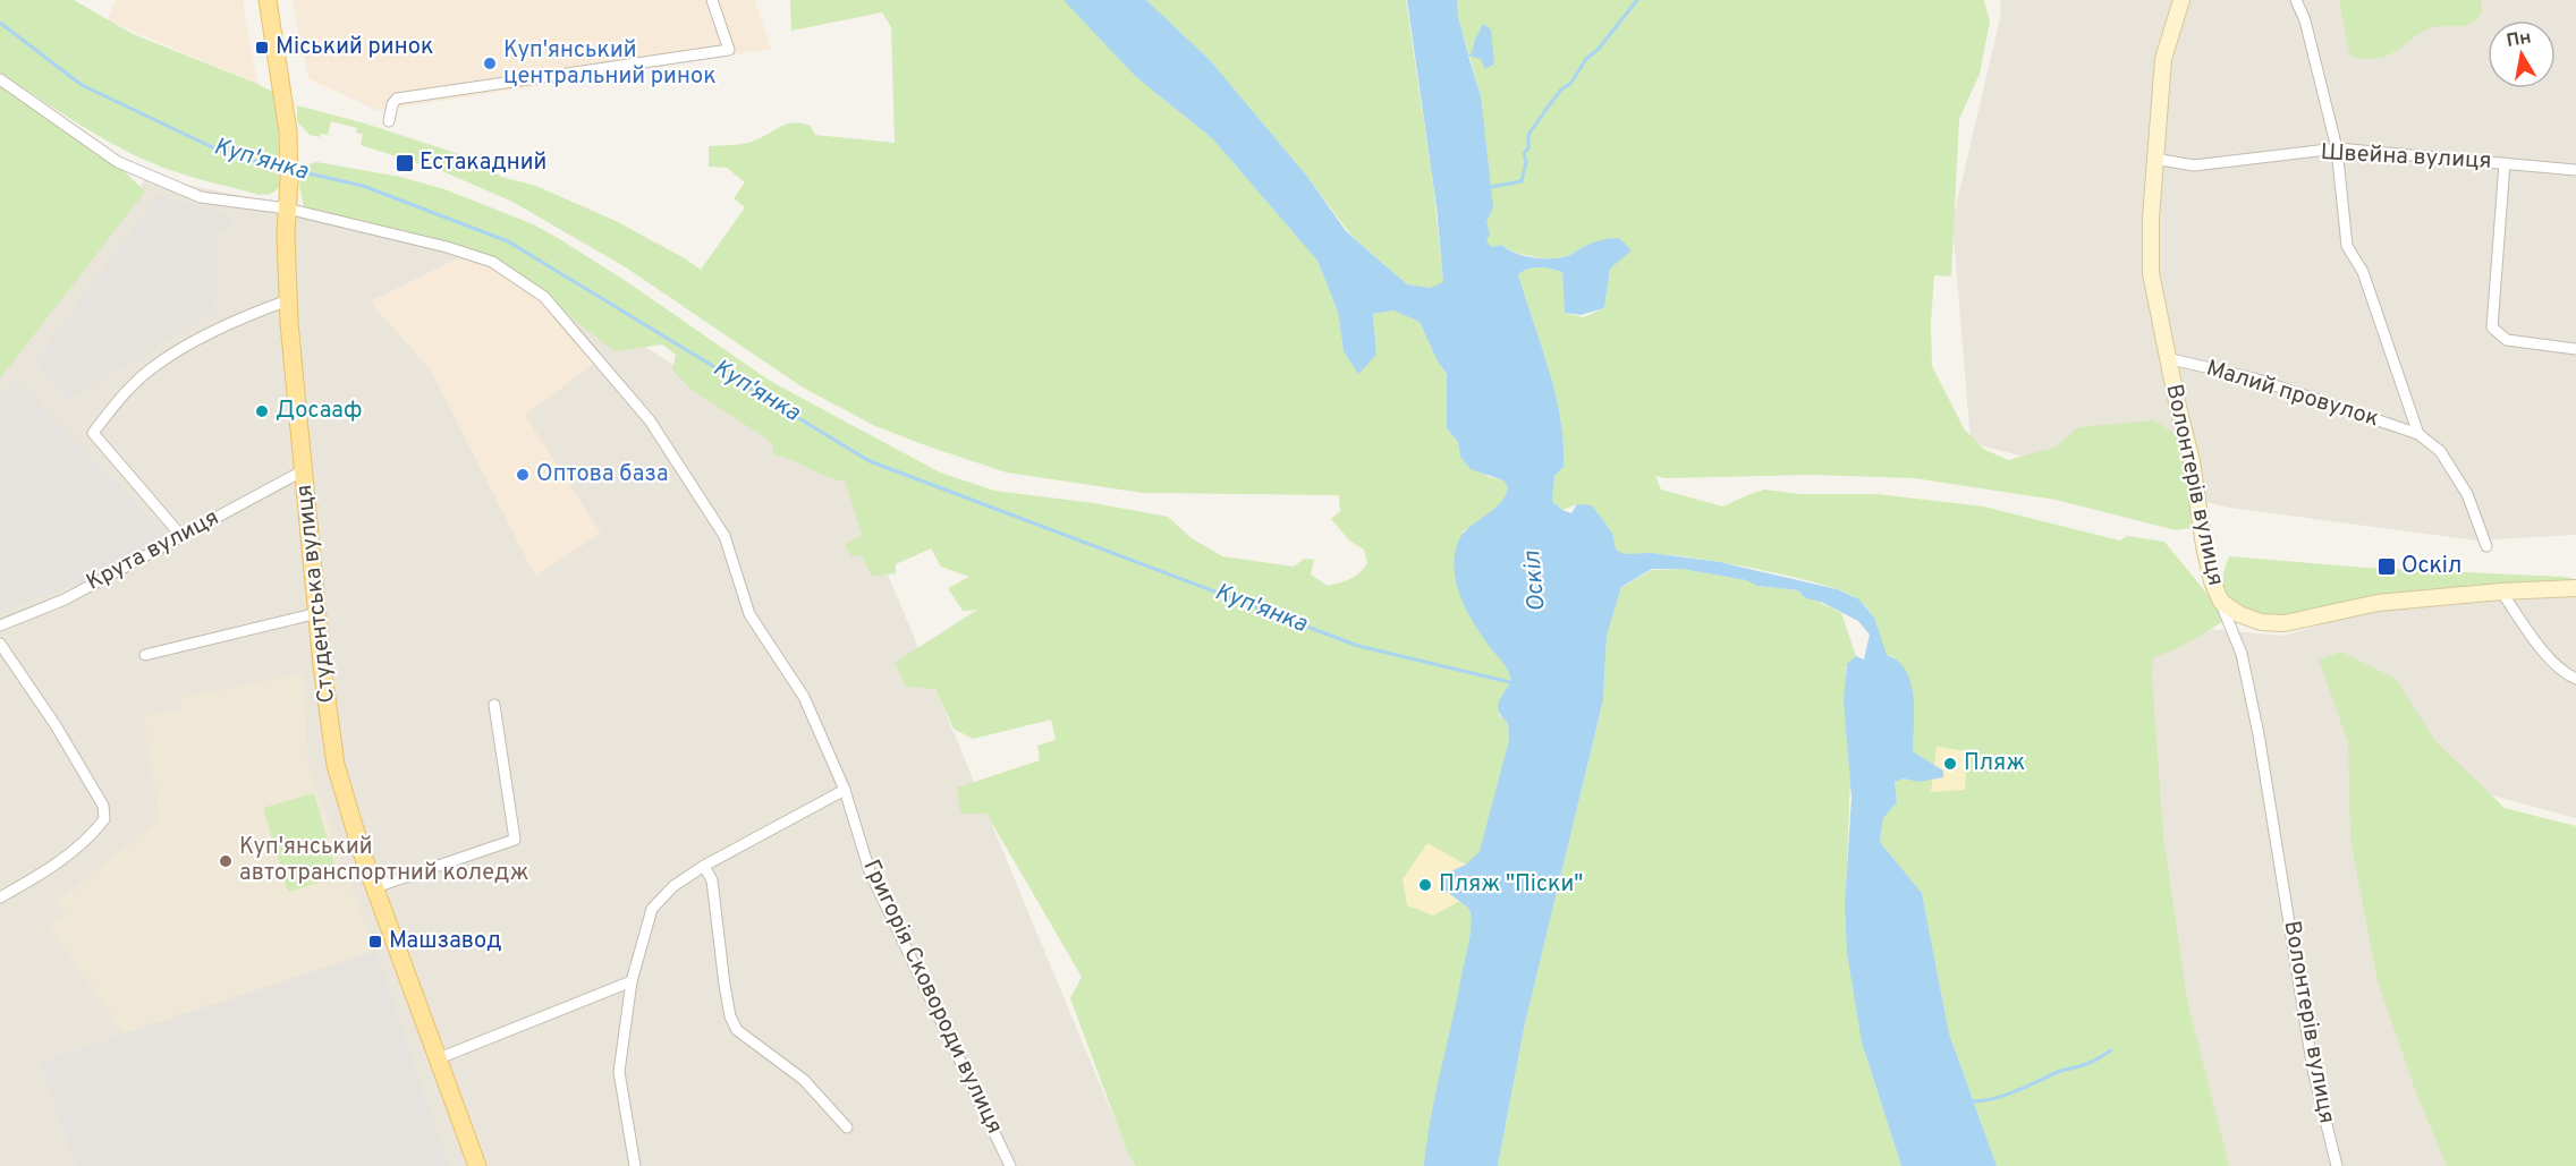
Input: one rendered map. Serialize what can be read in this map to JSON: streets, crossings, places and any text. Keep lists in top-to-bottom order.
{
  "streets": {
    "main road": ["Студентська вулиця"],
    "street": [
      "Швейна вулиця",
      "Малий провулок",
      "Волонтерів вулиця",
      "Крута вулиця",
      "Григорія Сковороди вулиця"
    ]
  },
  "crossings": [
    ["Швейна вулиця", "Волонтерів вулиця"],
    ["Малий провулок", "Волонтерів вулиця"],
    ["Крута вулиця", "Студентська вулиця"],
    ["Студентська вулиця", "Григорія Сковороди вулиця"]
  ],
  "water": ["Куп'янка", "Оскіл"],
  "places": {
    "transit": [
      "Міський ринок",
      "Естакадний",
      "Оскіл",
      "Машзавод"
    ],
    "other": [
      "Куп'янський центральний ринок",
      "Досааф",
      "Оптова база",
      "Пляж",
      "Куп'янський автотранспортний коледж",
      "Пляж \"Піски\""
    ]
  },
  "north": "top"
}
